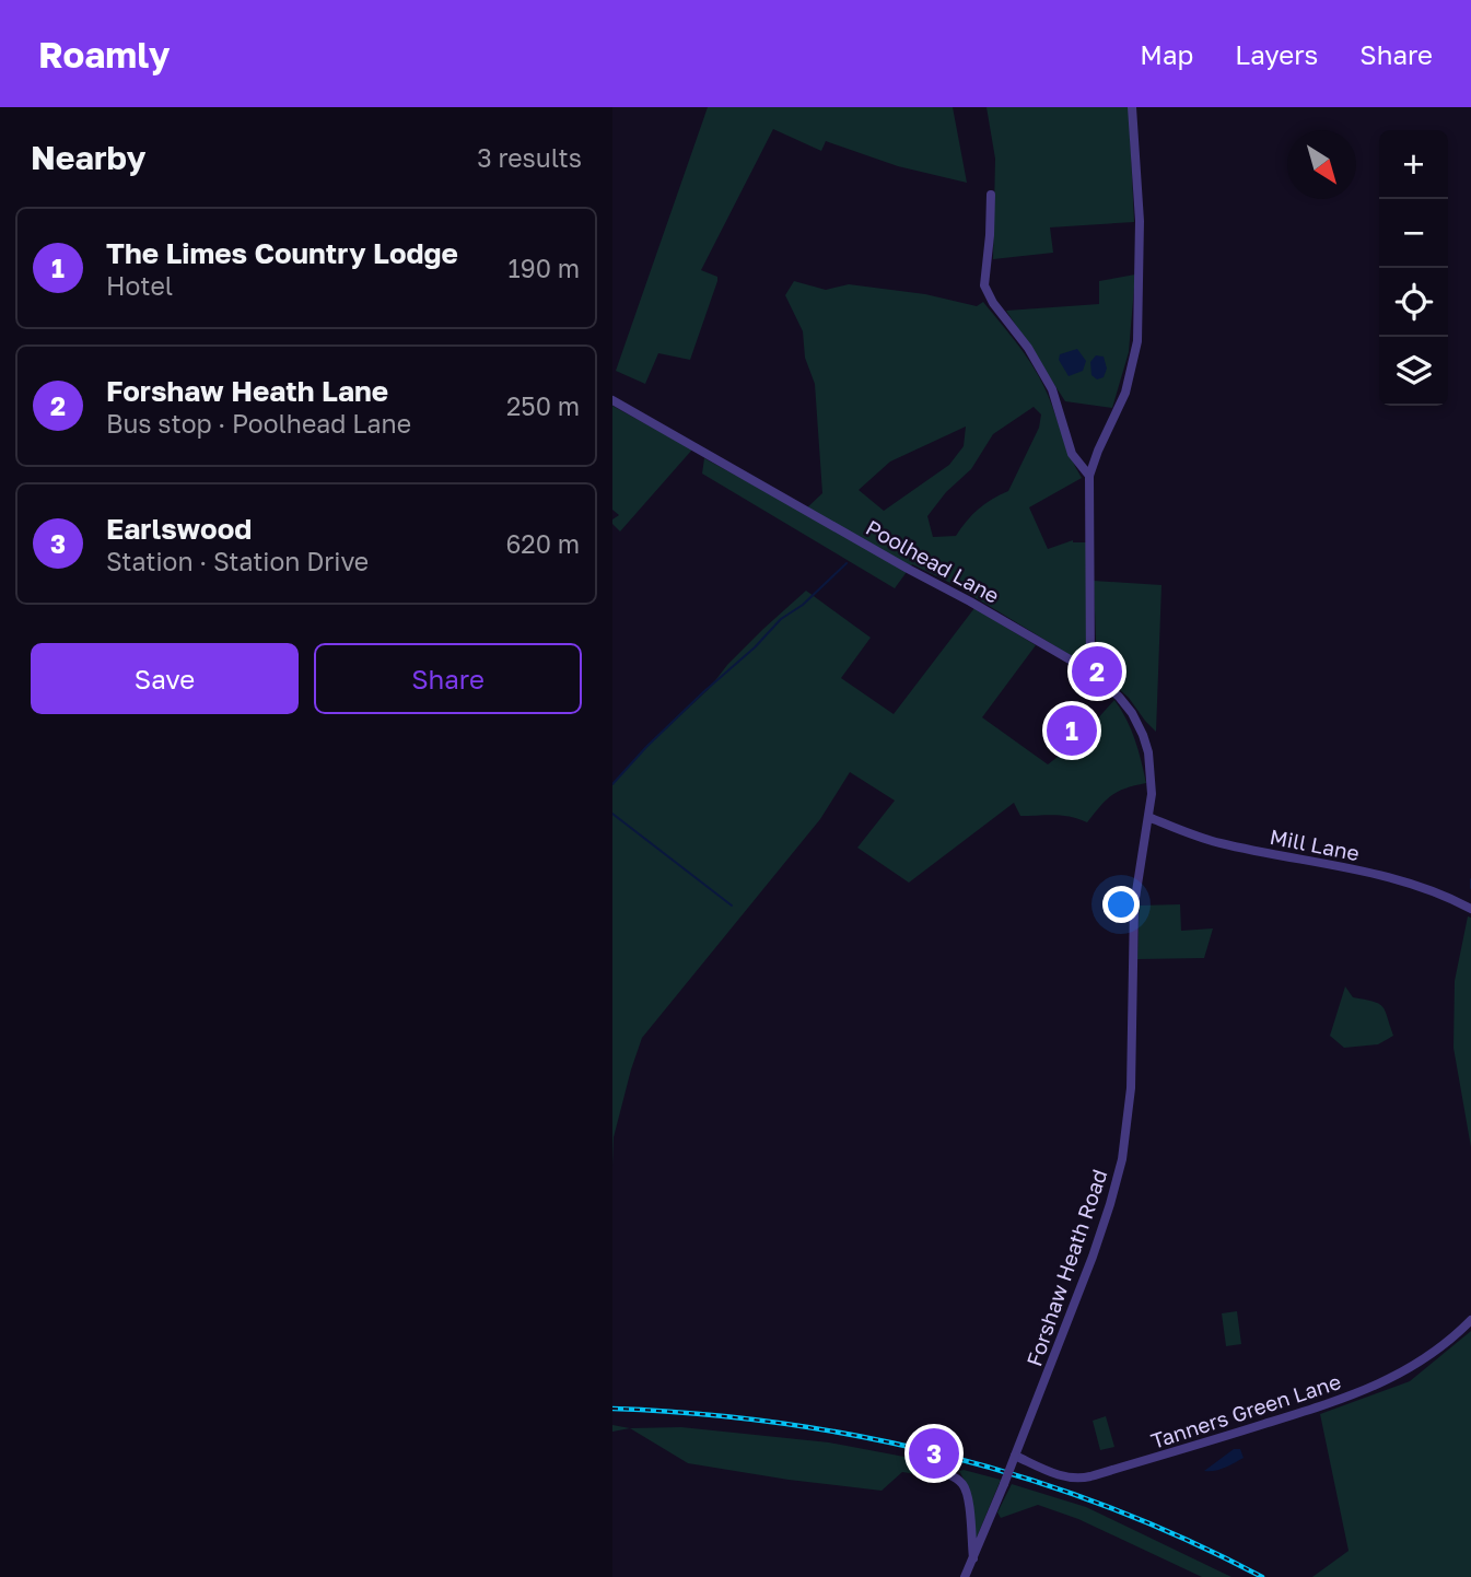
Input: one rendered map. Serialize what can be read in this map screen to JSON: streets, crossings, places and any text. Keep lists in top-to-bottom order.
{
  "streets": {
    "street": [
      "Poolhead Lane",
      "Mill Lane",
      "Forshaw Heath Road",
      "Tanners Green Lane"
    ]
  },
  "crossings": [
    ["Poolhead Lane", "Mill Lane"],
    ["Poolhead Lane", "Forshaw Heath Road"],
    ["Mill Lane", "Forshaw Heath Road"],
    ["Forshaw Heath Road", "Tanners Green Lane"]
  ],
  "north": "bottom right",
  "page": {
    "header": "Roamly",
    "nav": ["Map", "Layers", "Share"],
    "heading": ["Nearby", "3 results"],
    "map_buttons": ["+", "−"],
    "list": [
      {
        "mark": "1",
        "name": "The Limes Country Lodge",
        "note": "Hotel",
        "value": "190 m"
      },
      {
        "mark": "2",
        "name": "Forshaw Heath Lane",
        "note": "Bus stop · Poolhead Lane",
        "value": "250 m"
      },
      {
        "mark": "3",
        "name": "Earlswood",
        "note": "Station · Station Drive",
        "value": "620 m"
      }
    ],
    "buttons": ["Save", "Share"],
    "pins": ["2", "1", "3"]
  }
}
